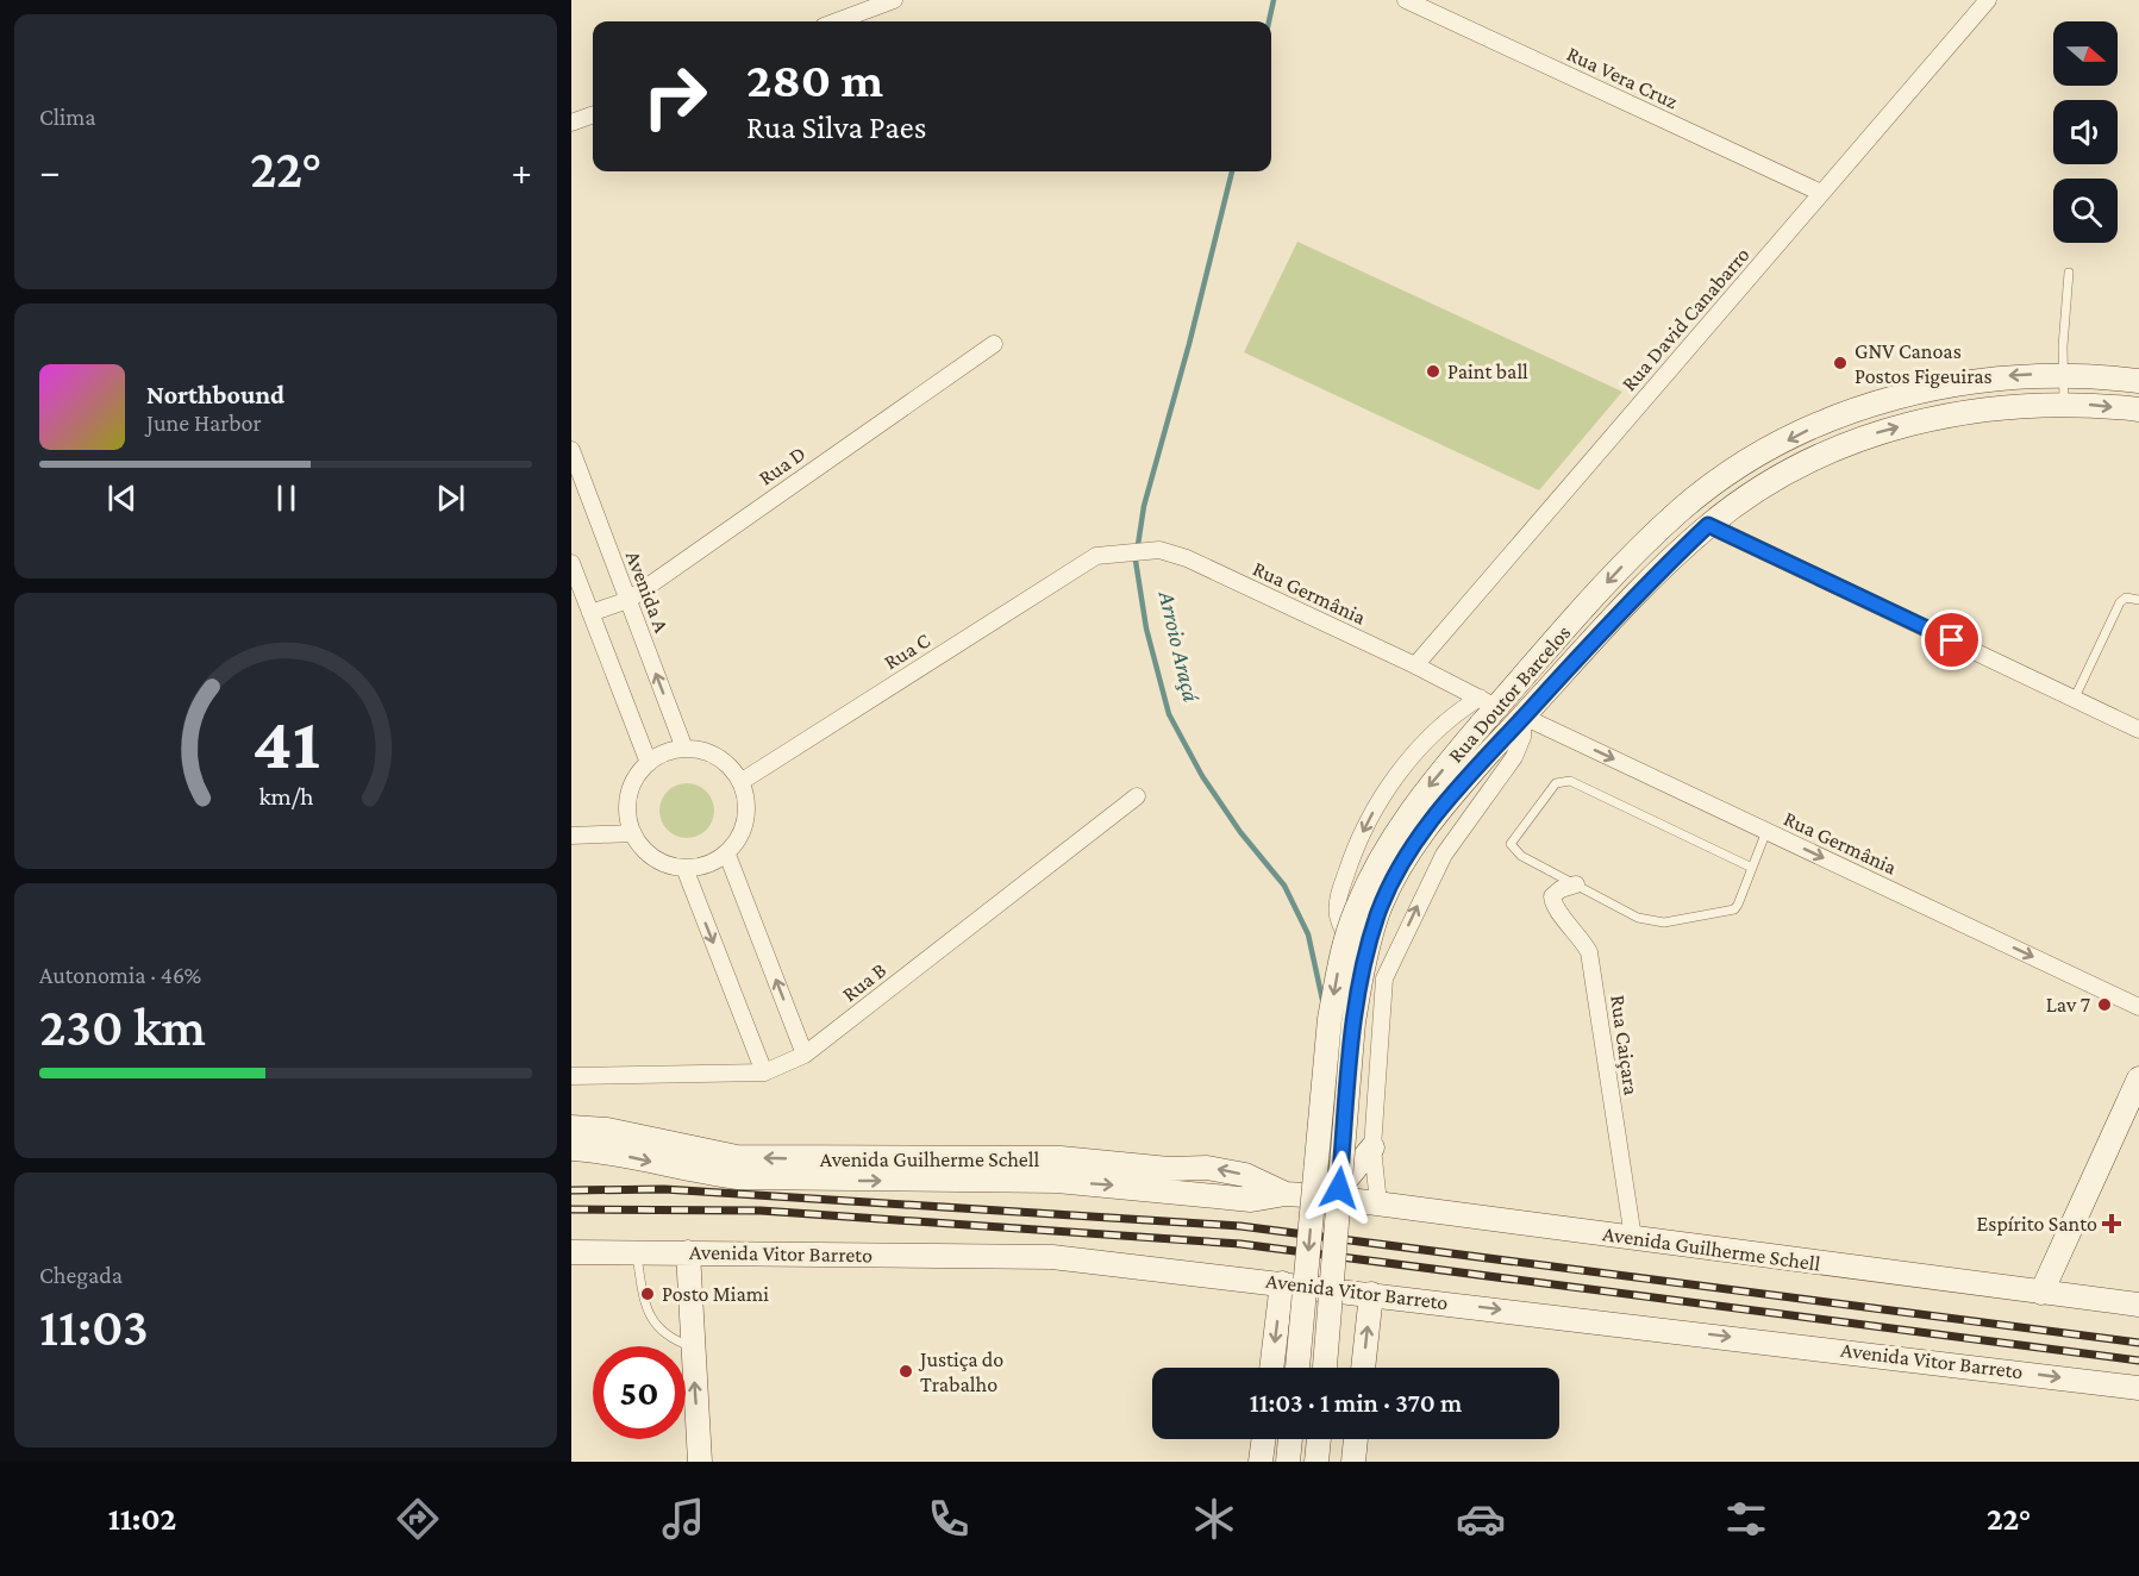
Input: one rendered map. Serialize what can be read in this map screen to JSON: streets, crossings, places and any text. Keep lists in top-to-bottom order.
{
  "streets": {
    "main road": ["Rua Doutor Barcelos", "Avenida Guilherme Schell", "Avenida Vitor Barreto"],
    "street": [
      "Rua Vera Cruz",
      "Rua David Canabarro",
      "Rua D",
      "Avenida A",
      "Rua Germânia",
      "Rua C",
      "Rua B",
      "Rua Caiçara"
    ]
  },
  "crossings": [
    ["Rua Vera Cruz", "Rua David Canabarro"],
    ["Rua David Canabarro", "Rua Germânia"],
    ["Rua D", "Avenida A"],
    ["Avenida A", "Rua C"],
    ["Rua Germânia", "Rua C"],
    ["Rua Germânia", "Rua Doutor Barcelos"],
    ["Rua Caiçara", "Avenida Guilherme Schell"]
  ],
  "one_way": ["Rua Germânia", "Avenida Vitor Barreto"],
  "water": ["Arroio Araçá"],
  "places": {
    "other": [
      "GNV Canoas Postos Figeuiras",
      "Paint ball",
      "Lav 7",
      "Posto Miami",
      "Justiça do Trabalho"
    ],
    "health": ["Espírito Santo"]
  },
  "north": "right",
  "page": {
    "tile": [
      "Clima",
      ["Autonomia · 46%", "230 km"],
      ["Chegada", "11:03"]
    ],
    "turn": ["280 m", "Rua Silva Paes"],
    "heat": ["−", "22°", "+"],
    "song": ["Northbound", "June Harbor"],
    "limit": "50",
    "trip": "11:03 · 1 min · 370 m",
    "tabs": ["11:02", "22°"],
    "gauge": ["41", "km/h"]
  }
}
